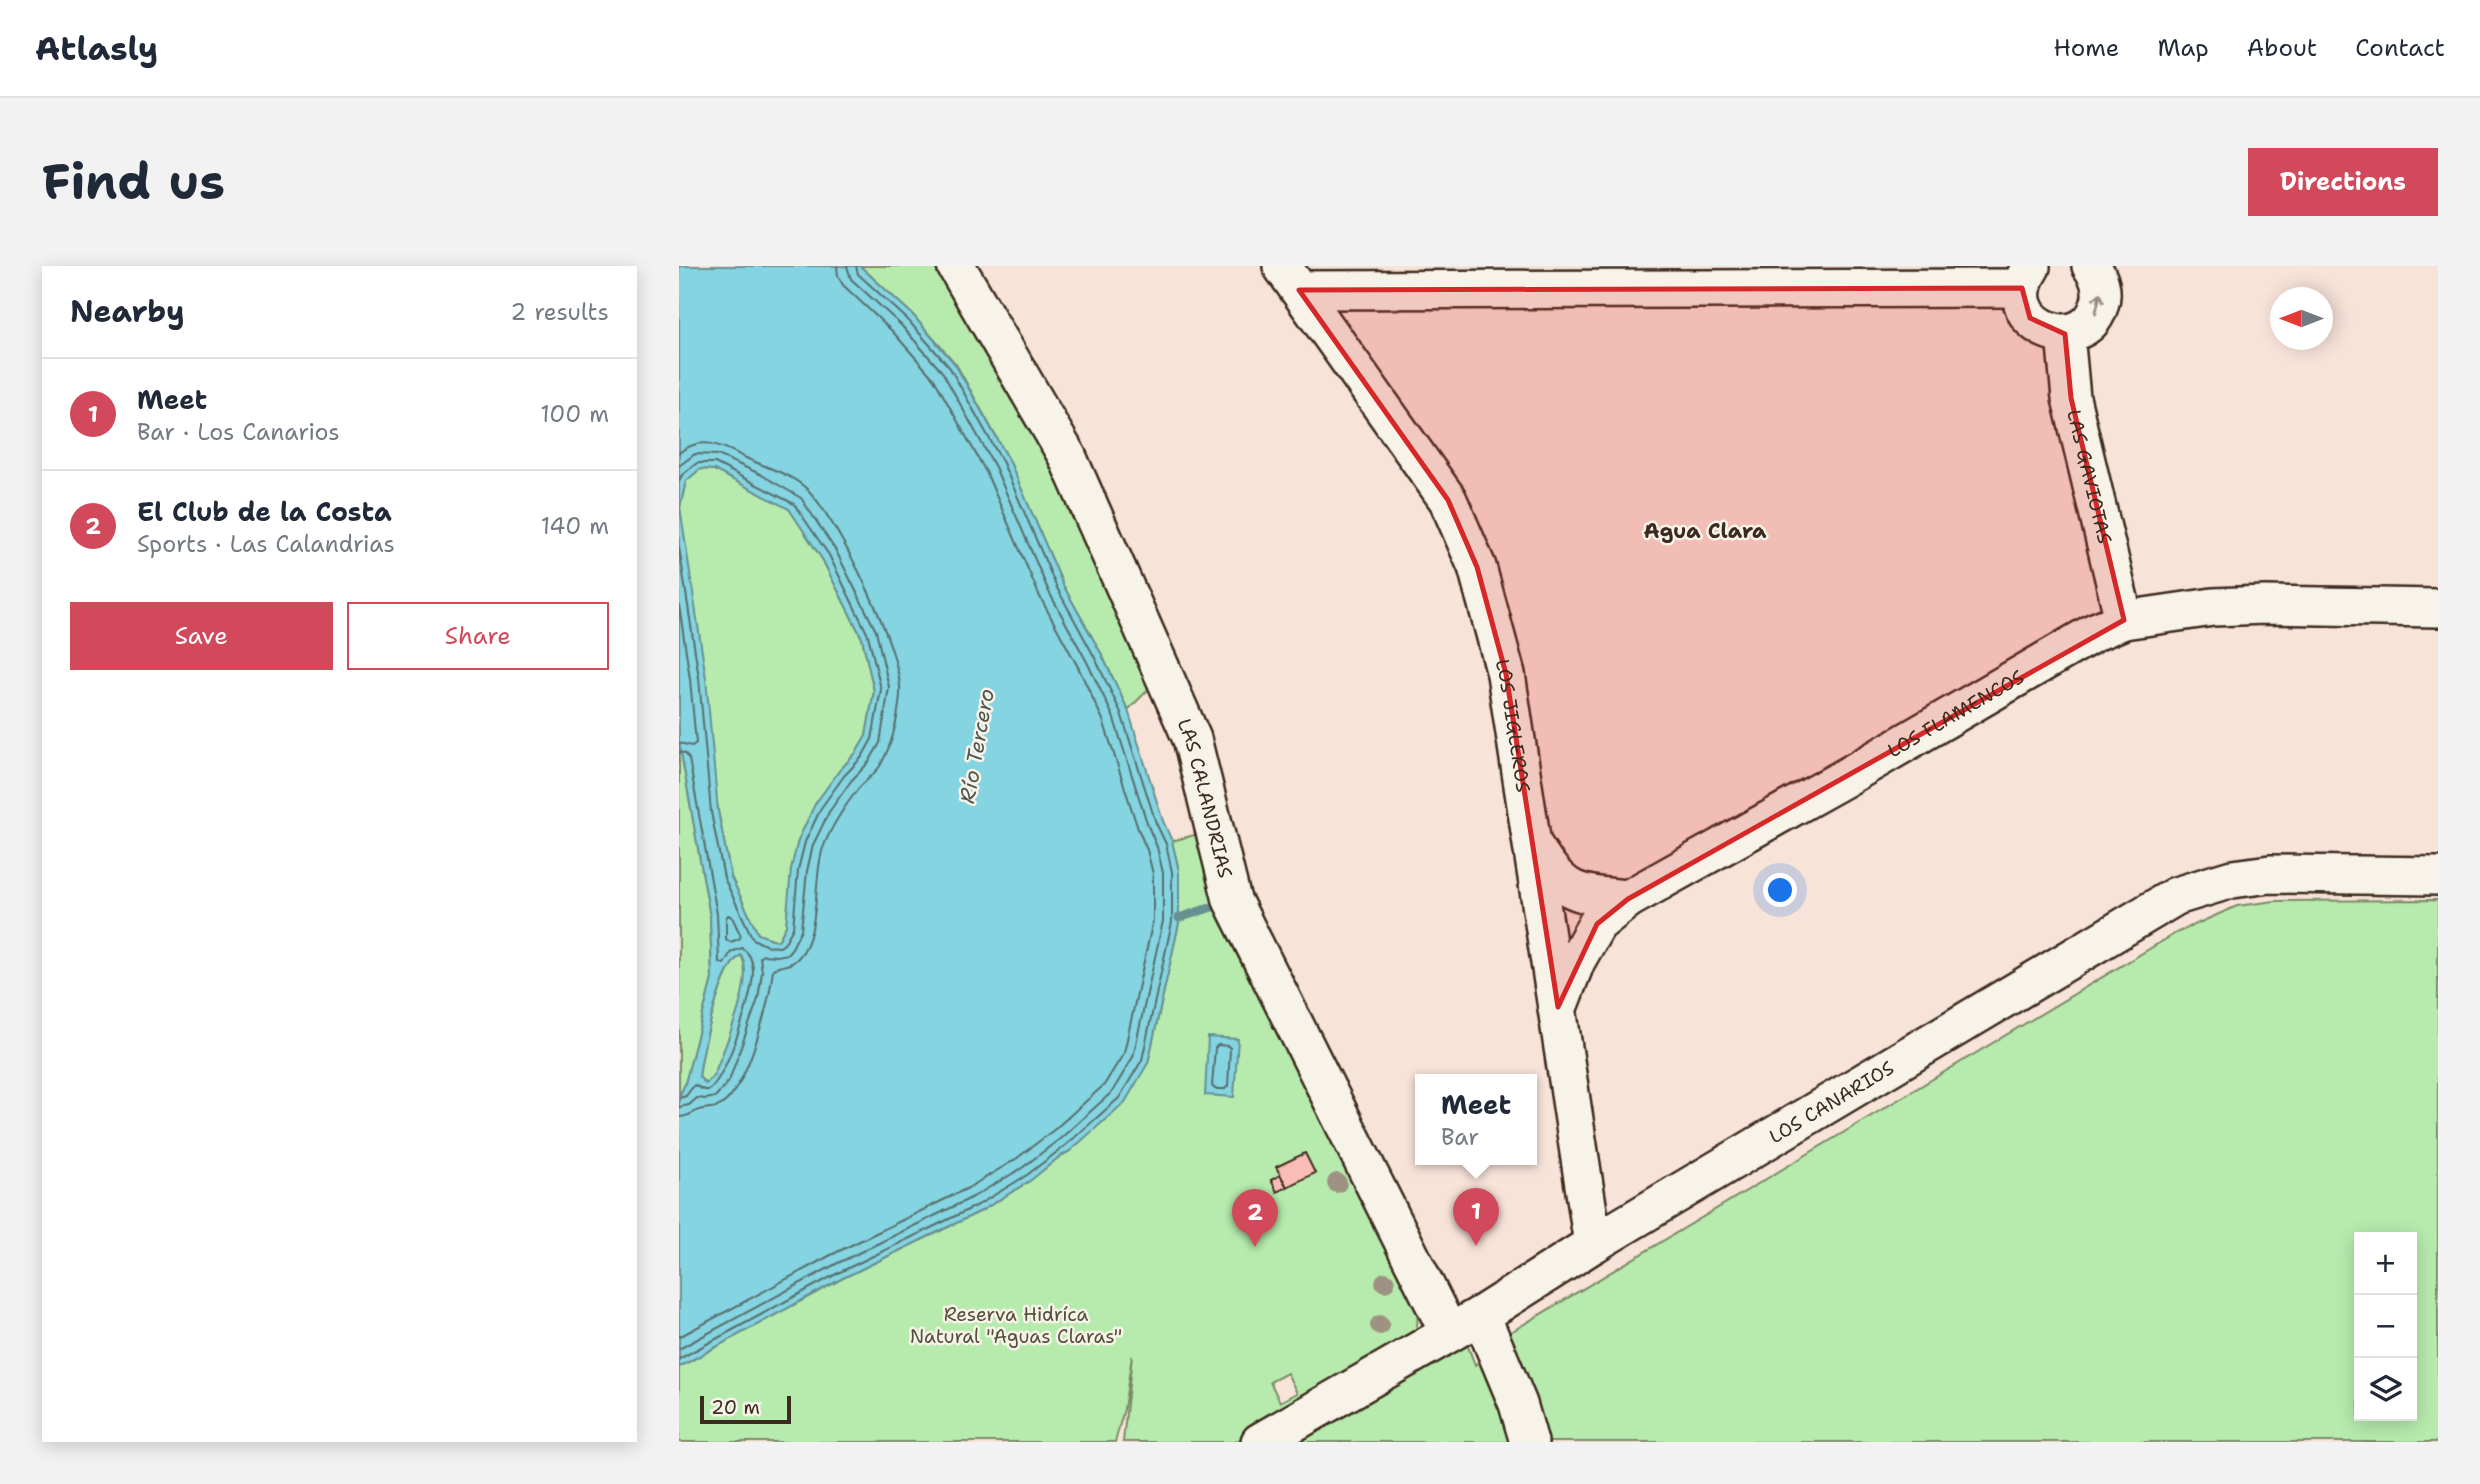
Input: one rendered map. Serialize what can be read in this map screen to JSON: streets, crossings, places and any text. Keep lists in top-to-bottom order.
{
  "streets": {
    "street": [
      "LAS GAVIOTAS",
      "LOS FLAMENCOS",
      "LOS JIGLEROS",
      "LAS CALANDRIAS",
      "LOS CANARIOS"
    ]
  },
  "crossings": [
    ["LAS GAVIOTAS", "LOS FLAMENCOS"],
    ["LOS FLAMENCOS", "LOS JIGLEROS"],
    ["LOS JIGLEROS", "LOS CANARIOS"],
    ["LAS CALANDRIAS", "LOS CANARIOS"]
  ],
  "districts": ["Agua Clara"],
  "water": ["Río Tercero"],
  "parks": ["Reserva Hidríca Natural \"Aguas Claras\""],
  "scale_bar": "20 m",
  "north": "left",
  "page": {
    "header": "Atlasly",
    "nav": [
      "Home",
      "Map",
      "About",
      "Contact"
    ],
    "buttons": [
      "Directions",
      ["Save", "Share"]
    ],
    "title": "Find us",
    "heading": ["Nearby", "2 results"],
    "list": [
      {
        "mark": "1",
        "name": "Meet",
        "note": "Bar · Los Canarios",
        "value": "100 m"
      },
      {
        "mark": "2",
        "name": "El Club de la Costa",
        "note": "Sports · Las Calandrias",
        "value": "140 m"
      }
    ],
    "popup": ["Meet", "Bar"],
    "pins": ["1", "2"],
    "map_buttons": ["+", "−"],
    "scale": "20 m"
  }
}
